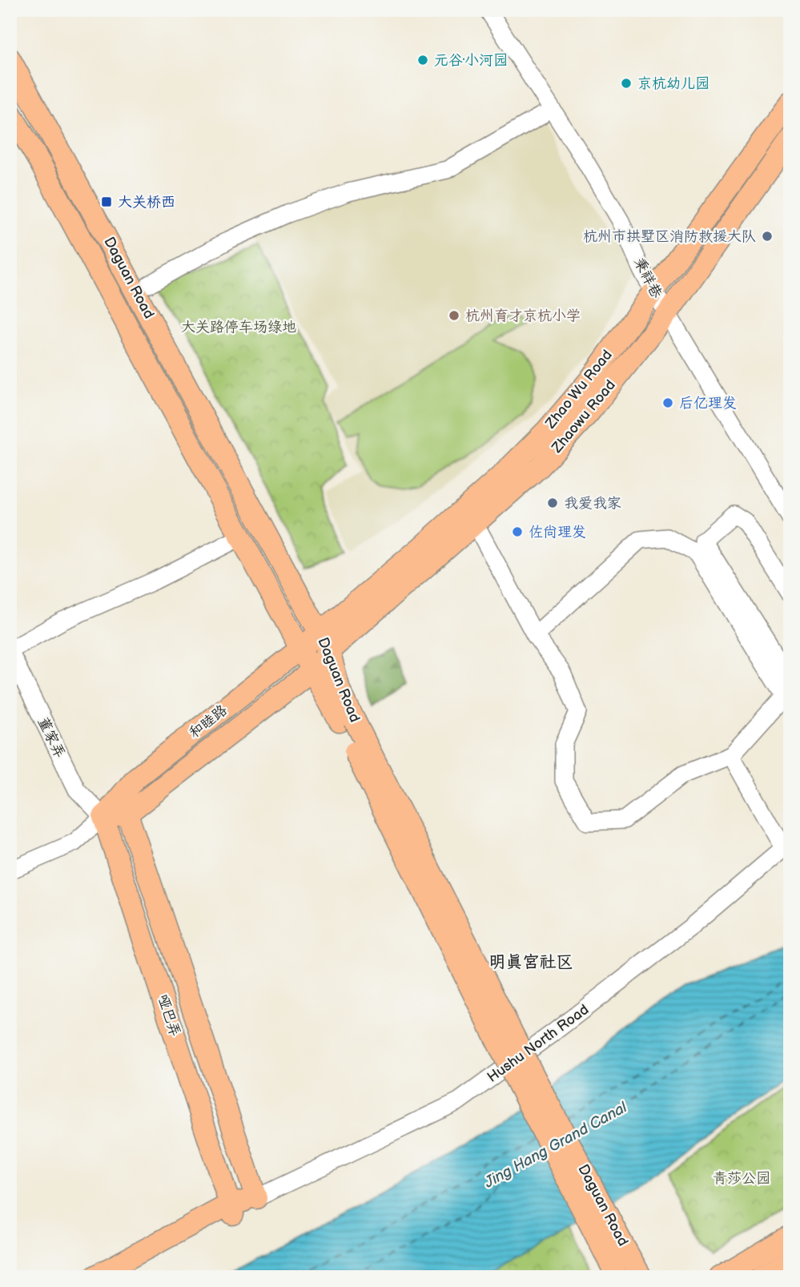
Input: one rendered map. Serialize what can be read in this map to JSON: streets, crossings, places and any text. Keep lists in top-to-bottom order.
{
  "streets": {
    "main road": [
      "Daguan Road",
      "Zhao Wu Road",
      "Zhaowu Road",
      "和睦路",
      "哑巴弄",
      "Hushu North Road"
    ],
    "street": ["秉祥巷", "董家弄"]
  },
  "crossings": [
    ["Daguan Road", "Zhao Wu Road"],
    ["Daguan Road", "Zhaowu Road"],
    ["Daguan Road", "和睦路"],
    ["秉祥巷", "Zhao Wu Road"],
    ["秉祥巷", "Zhaowu Road"],
    ["Zhao Wu Road", "Zhaowu Road"],
    ["Zhao Wu Road", "和睦路"],
    ["Zhaowu Road", "和睦路"],
    ["和睦路", "董家弄"],
    ["和睦路", "哑巴弄"],
    ["董家弄", "哑巴弄"],
    ["哑巴弄", "Hushu North Road"]
  ],
  "districts": ["明真宫社区"],
  "water": ["Jing Hang Grand Canal"],
  "parks": ["大关路停车场绿地", "青莎公园"],
  "places": {
    "other": [
      "元谷·小河园",
      "京杭幼儿园",
      "杭州市拱墅区消防救援大队",
      "杭州育才京杭小学",
      "后亿理发",
      "我爱我家",
      "佐尚理发"
    ],
    "transit": ["大关桥西"]
  }
}
